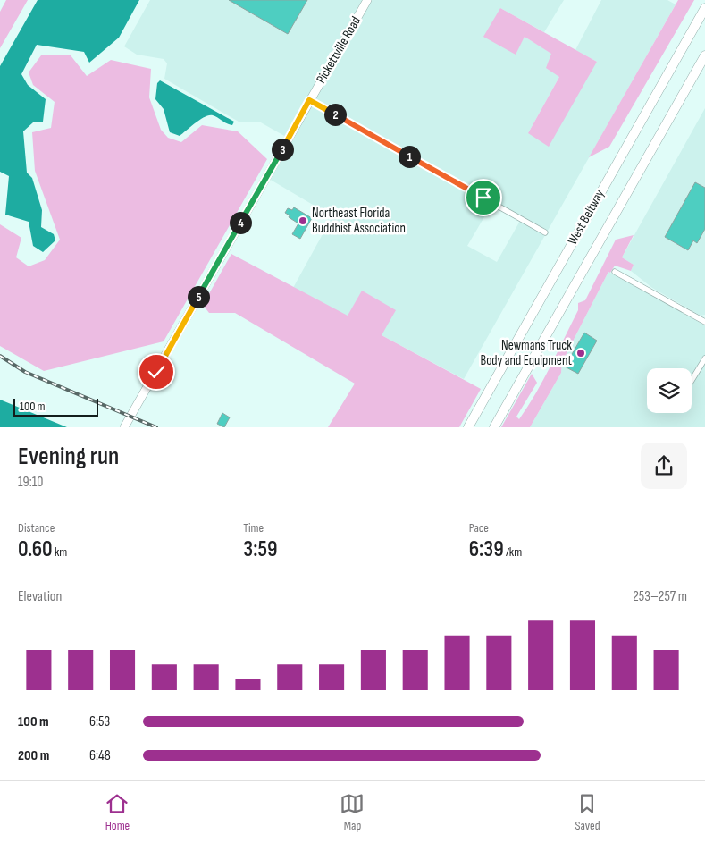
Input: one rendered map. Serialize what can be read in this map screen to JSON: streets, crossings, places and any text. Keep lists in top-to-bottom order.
{
  "streets": {
    "highway": ["West Beltway"],
    "street": ["Pickettville Road"]
  },
  "places": ["Northeast Florida Buddhist Association", "Newmans Truck Body and Equipment"],
  "scale_bar": "100 m",
  "page": {
    "pins": [
      "2",
      "3",
      "1",
      "4",
      "5"
    ],
    "scale": "100 m",
    "heading": ["Evening run", "19:10"],
    "stats": [
      ["Distance", "0.60 km"],
      ["Time", "3:59"],
      ["Pace", "6:39 /km"]
    ],
    "chart": ["Elevation", "253–257 m"],
    "list": [
      {
        "name": "100 m",
        "note": "6:53"
      },
      {
        "name": "200 m",
        "note": "6:48"
      }
    ],
    "tabs": ["Home", "Map", "Saved"]
  }
}
